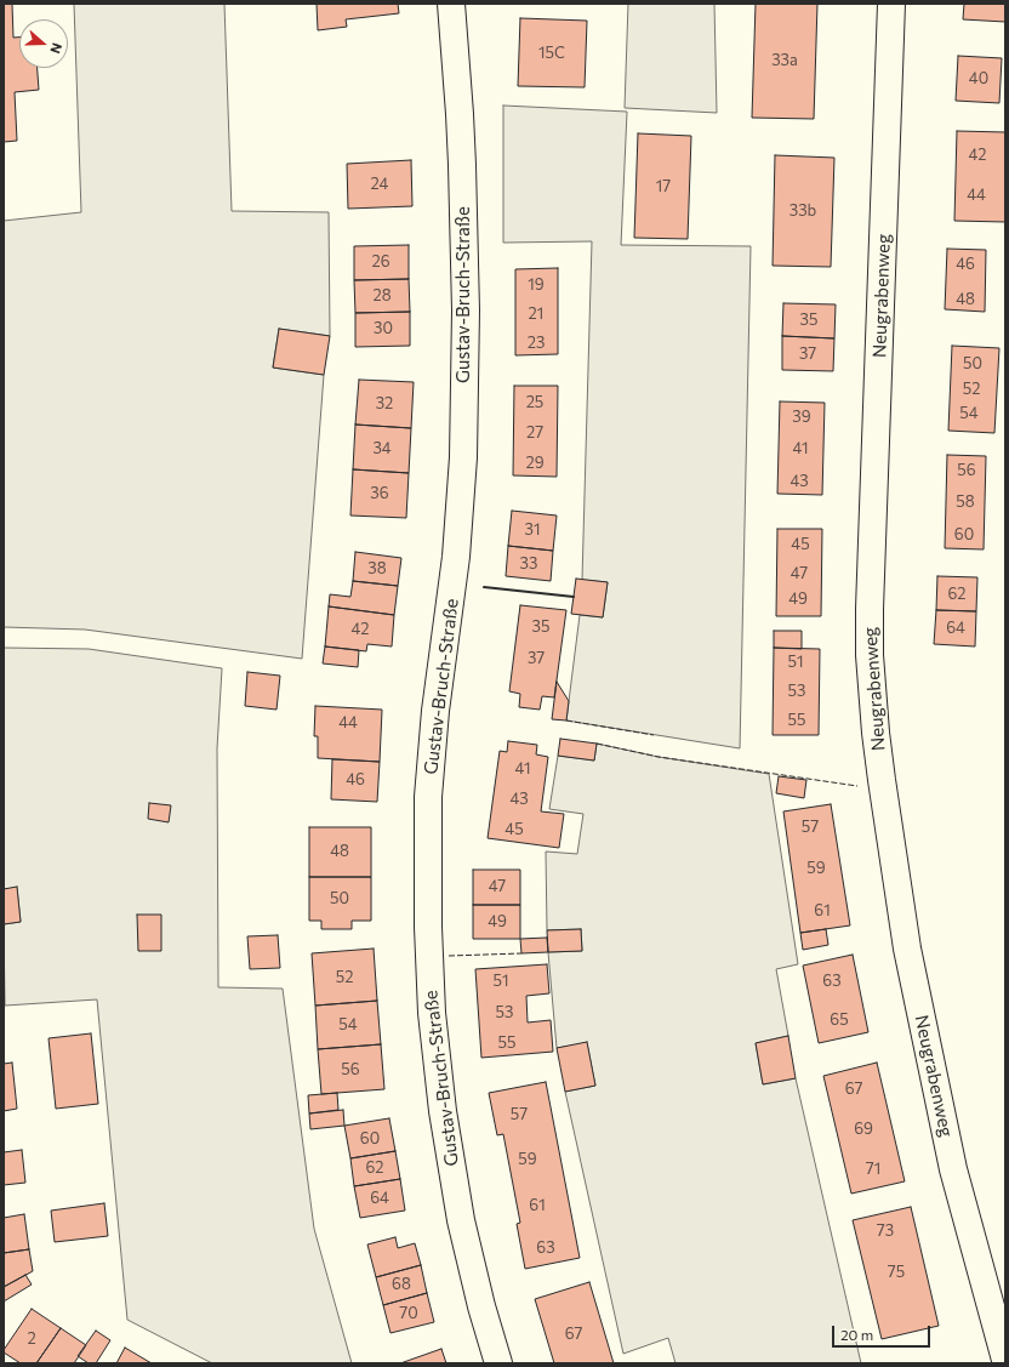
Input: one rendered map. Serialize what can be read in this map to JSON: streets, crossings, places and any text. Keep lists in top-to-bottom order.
{
  "streets": {
    "street": ["Gustav-Bruch-Straße", "Neugrabenweg"]
  },
  "house_numbers": [
    "15C",
    "33a",
    "40",
    "42",
    "24",
    "17",
    "44",
    "33b",
    "26",
    "46",
    "19",
    "28",
    "48",
    "21",
    "35",
    "30",
    "23",
    "37",
    "50",
    "52",
    "25",
    "32",
    "54",
    "39",
    "27",
    "34",
    "41",
    "29",
    "56",
    "43",
    "36",
    "58",
    "31",
    "60",
    "45",
    "33",
    "38",
    "47",
    "62",
    "49",
    "35",
    "64",
    "42",
    "37",
    "51",
    "53",
    "55",
    "44",
    "41",
    "46",
    "43",
    "57",
    "45",
    "48",
    "59",
    "47",
    "50",
    "61",
    "49",
    "52",
    "51",
    "63",
    "53",
    "65",
    "54",
    "55",
    "56",
    "67",
    "57",
    "69",
    "60",
    "59",
    "62",
    "71",
    "64",
    "61",
    "73",
    "63",
    "75",
    "68",
    "70",
    "67",
    "2"
  ],
  "scale_bar": "20 m",
  "north": "right"
}
